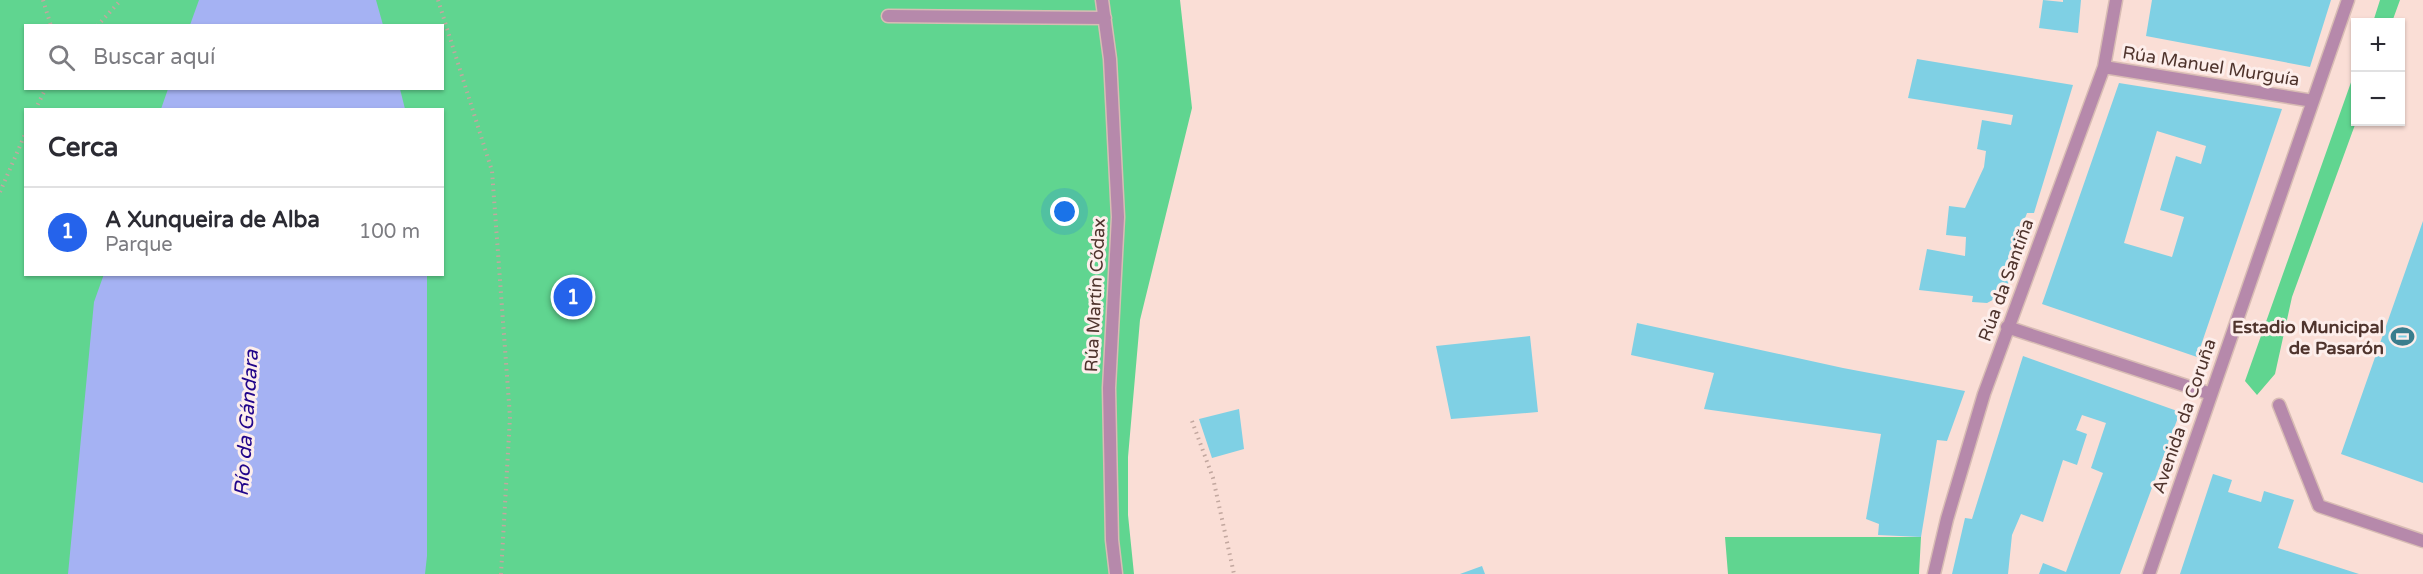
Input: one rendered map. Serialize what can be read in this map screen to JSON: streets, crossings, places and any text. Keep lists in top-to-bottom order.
{
  "streets": {
    "street": [
      "Rúa Manuel Murguía",
      "Rúa da Santiña",
      "Rúa Martín Códax",
      "Avenida da Coruña"
    ]
  },
  "crossings": [
    ["Rúa Manuel Murguía", "Rúa da Santiña"],
    ["Rúa Manuel Murguía", "Avenida da Coruña"]
  ],
  "water": ["Río da Gándara"],
  "places": {
    "sports": ["Estadio Municipal de Pasarón"]
  },
  "page": {
    "map_buttons": ["+", "−"],
    "search": "Buscar aquí",
    "heading": "Cerca",
    "list": [
      {
        "mark": "1",
        "name": "A Xunqueira de Alba",
        "note": "Parque",
        "value": "100 m"
      }
    ],
    "pins": "1"
  }
}
